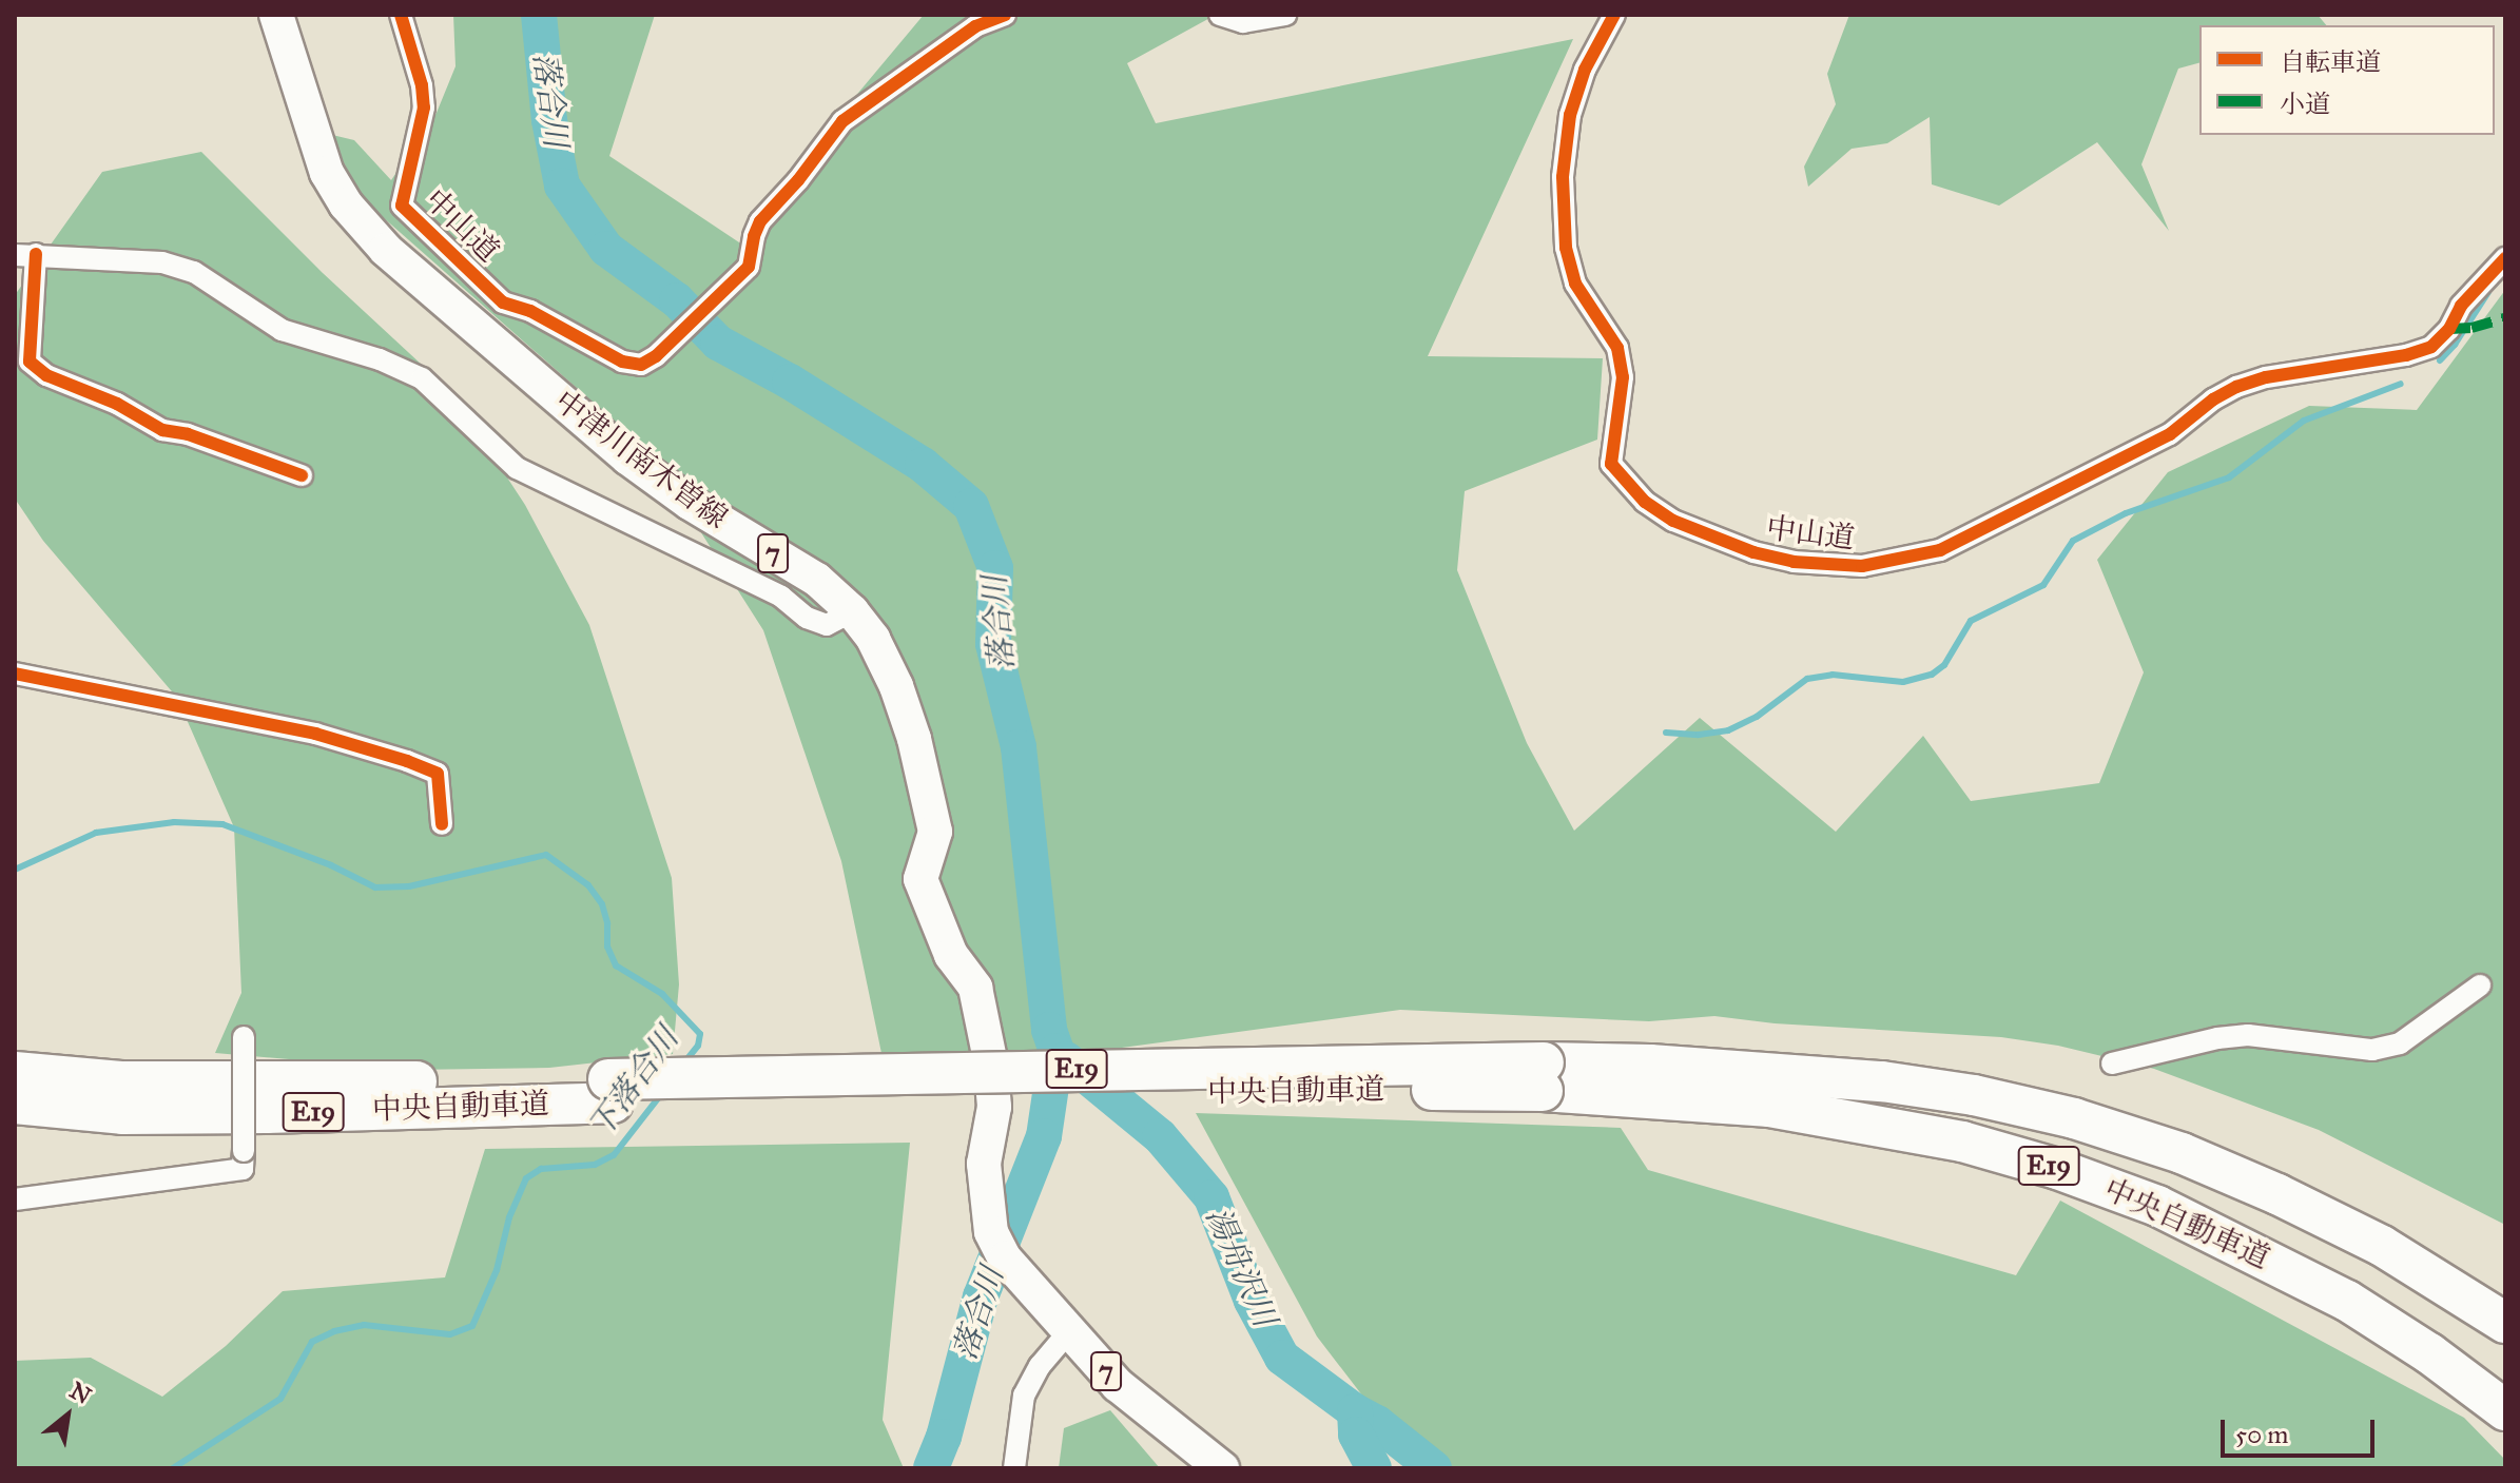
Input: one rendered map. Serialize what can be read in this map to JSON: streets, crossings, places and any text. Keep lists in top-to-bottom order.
{
  "streets": {
    "highway": ["E19", "中央自動車道"],
    "main road": ["中津川南木曽線", "7"],
    "street": ["中山道"]
  },
  "water": ["落合川", "下落合川", "湯舟沢川"],
  "legend": ["自転車道", "小道"],
  "scale_bar": "50 m",
  "north": "top right"
}
